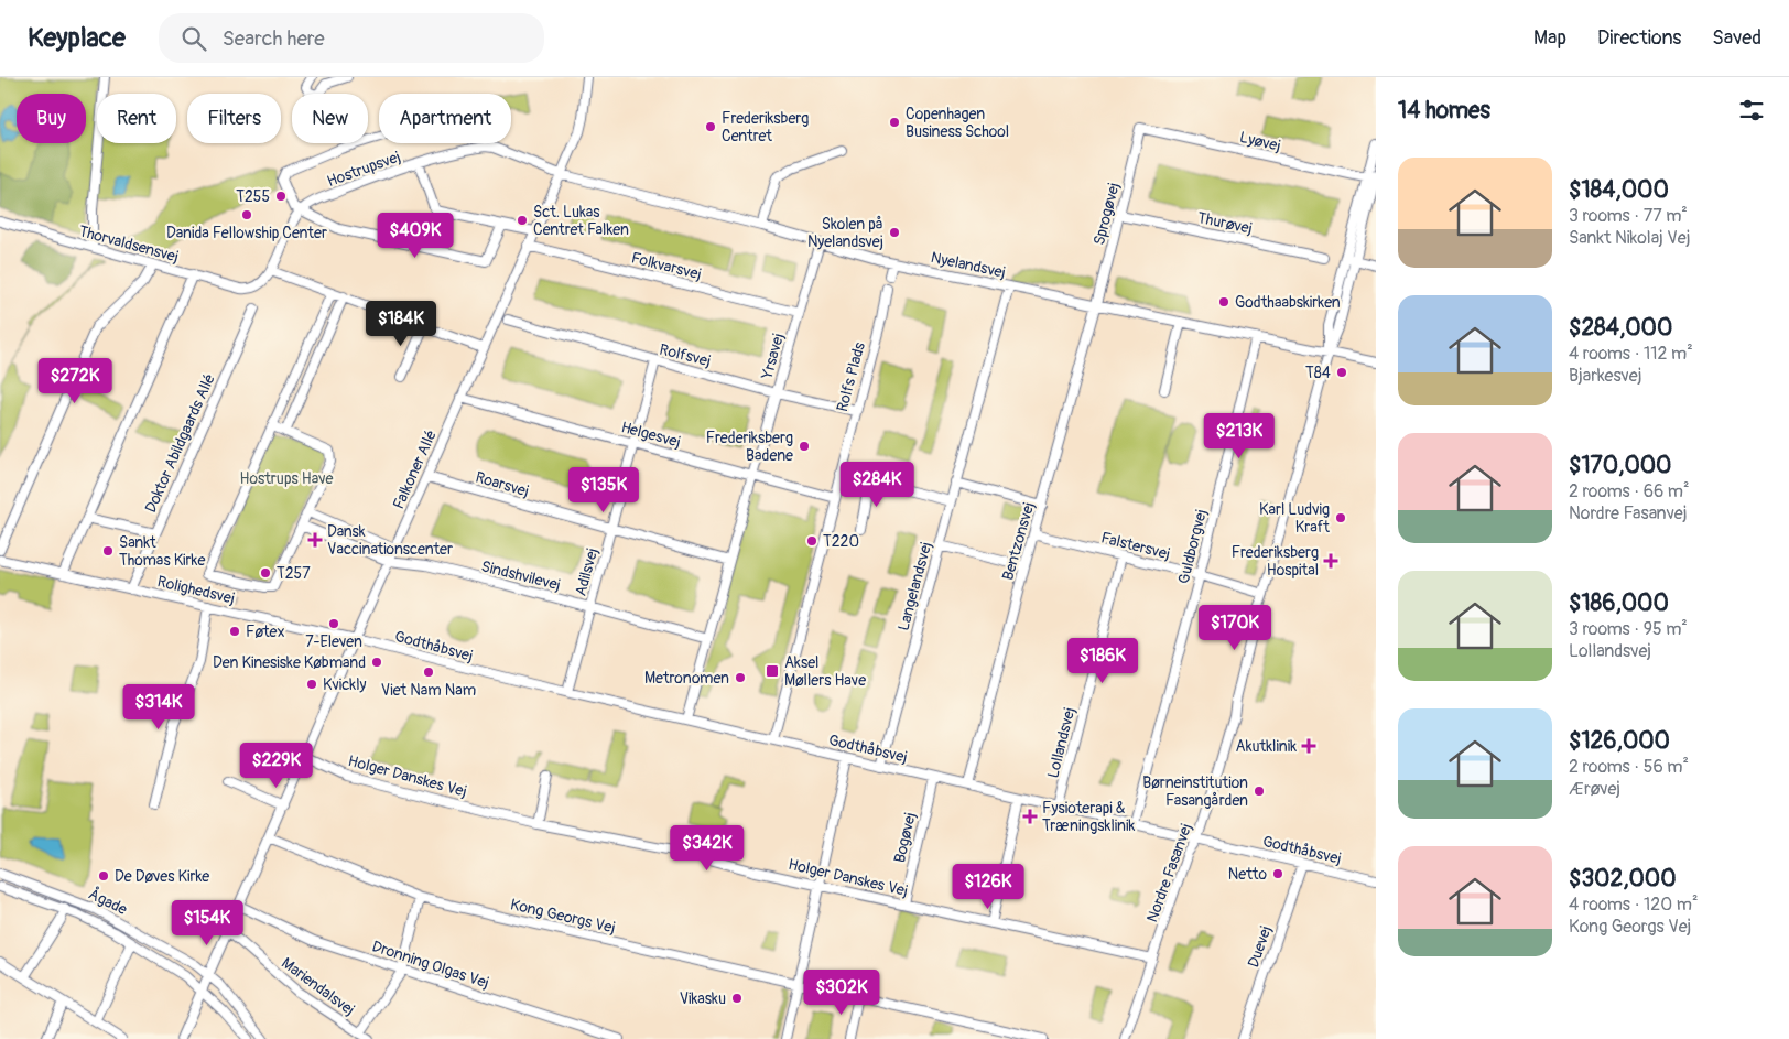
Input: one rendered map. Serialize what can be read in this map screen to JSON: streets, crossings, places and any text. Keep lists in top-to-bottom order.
{
  "streets": {
    "street": [
      "Lyøvej",
      "Hostrupsvej",
      "Sprogøvej",
      "Thurøvej",
      "Thorvaldsensvej",
      "Nyelandsvej",
      "Folkvarsvej",
      "Rolfsvej",
      "Yrsavej",
      "Rolfs Plads",
      "Helgesvej",
      "Doktor Abildgaards Allé",
      "Falkoner Allé",
      "Roarsvej",
      "Bentzonsvej",
      "Falstersvej",
      "Guldborgvej",
      "Adilsvej",
      "Sindshvilevej",
      "Langelandsvej",
      "Rolighedsvej",
      "Godthåbsvej",
      "Lollandsvej",
      "Holger Danskes Vej",
      "Bogøvej",
      "Nordre Fasanvej",
      "Ågade",
      "Kong Georgs Vej",
      "Duevej",
      "Dronning Olgas Vej",
      "Mariendalsvej"
    ]
  },
  "crossings": [
    ["Lyøvej", "Sprogøvej"],
    ["Lyøvej", "Nordre Fasanvej"],
    ["Hostrupsvej", "Nyelandsvej"],
    ["Hostrupsvej", "Falkoner Allé"],
    ["Sprogøvej", "Thurøvej"],
    ["Sprogøvej", "Nyelandsvej"],
    ["Sprogøvej", "Bentzonsvej"],
    ["Nyelandsvej", "Yrsavej"],
    ["Nyelandsvej", "Falkoner Allé"],
    ["Nyelandsvej", "Bentzonsvej"],
    ["Nyelandsvej", "Guldborgvej"],
    ["Nyelandsvej", "Langelandsvej"],
    ["Nyelandsvej", "Nordre Fasanvej"],
    ["Folkvarsvej", "Yrsavej"],
    ["Folkvarsvej", "Falkoner Allé"],
    ["Rolfsvej", "Yrsavej"],
    ["Rolfsvej", "Rolfs Plads"],
    ["Rolfsvej", "Adilsvej"],
    ["Yrsavej", "Helgesvej"],
    ["Helgesvej", "Falkoner Allé"],
    ["Helgesvej", "Adilsvej"],
    ["Doktor Abildgaards Allé", "Rolighedsvej"],
    ["Falkoner Allé", "Roarsvej"],
    ["Falkoner Allé", "Sindshvilevej"],
    ["Falkoner Allé", "Rolighedsvej"],
    ["Falkoner Allé", "Godthåbsvej"],
    ["Falkoner Allé", "Holger Danskes Vej"],
    ["Falkoner Allé", "Ågade"],
    ["Falkoner Allé", "Kong Georgs Vej"],
    ["Falkoner Allé", "Dronning Olgas Vej"],
    ["Falkoner Allé", "Mariendalsvej"],
    ["Roarsvej", "Adilsvej"],
    ["Bentzonsvej", "Falstersvej"],
    ["Bentzonsvej", "Godthåbsvej"],
    ["Falstersvej", "Guldborgvej"],
    ["Falstersvej", "Lollandsvej"],
    ["Falstersvej", "Nordre Fasanvej"],
    ["Guldborgvej", "Godthåbsvej"],
    ["Adilsvej", "Sindshvilevej"],
    ["Adilsvej", "Godthåbsvej"],
    ["Langelandsvej", "Godthåbsvej"],
    ["Rolighedsvej", "Godthåbsvej"],
    ["Godthåbsvej", "Lollandsvej"],
    ["Godthåbsvej", "Bogøvej"],
    ["Godthåbsvej", "Nordre Fasanvej"],
    ["Godthåbsvej", "Duevej"],
    ["Holger Danskes Vej", "Bogøvej"],
    ["Holger Danskes Vej", "Nordre Fasanvej"]
  ],
  "parks": ["Hostrups Have"],
  "places": {
    "other": [
      "Copenhagen Business School",
      "Frederiksberg Centret",
      "T255",
      "Danida Fellowship Center",
      "Sct. Lukas Centret Falken",
      "Skolen på Nyelandsvej",
      "Godthaabskirken",
      "T84",
      "Frederiksberg Badene",
      "Karl Ludvig Kraft",
      "T220",
      "Sankt Thomas Kirke",
      "T257",
      "7-Eleven",
      "Føtex",
      "Den Kinesiske Købmand",
      "Viet Nam Nam",
      "Metronomen",
      "Kvickly",
      "Børneinstitution Fasangården",
      "Netto",
      "De Døves Kirke",
      "Vikasku"
    ],
    "health": [
      "Dansk Vaccinationscenter",
      "Frederiksberg Hospital",
      "Akutklinik",
      "Fysioterapi & Træningsklinik"
    ],
    "transit": ["Aksel Møllers Have"]
  },
  "page": {
    "header": "Keyplace",
    "search": "Search here",
    "nav": ["Map", "Directions", "Saved"],
    "heading": "14 homes",
    "chip": [
      "Buy",
      "Rent",
      "Filters",
      "New",
      "Apartment"
    ],
    "list": [
      {
        "name": "$184,000",
        "note": "3 rooms · 77 m² · Sankt Nikolaj Vej"
      },
      {
        "name": "$284,000",
        "note": "4 rooms · 112 m² · Bjarkesvej"
      },
      {
        "name": "$170,000",
        "note": "2 rooms · 66 m² · Nordre Fasanvej"
      },
      {
        "name": "$186,000",
        "note": "3 rooms · 95 m² · Lollandsvej"
      },
      {
        "name": "$126,000",
        "note": "2 rooms · 56 m² · Ærøvej"
      },
      {
        "name": "$302,000",
        "note": "4 rooms · 120 m² · Kong Georgs Vej"
      }
    ],
    "price": [
      "$409K",
      "$184K",
      "$272K",
      "$213K",
      "$284K",
      "$135K",
      "$170K",
      "$186K",
      "$314K",
      "$229K",
      "$342K",
      "$126K",
      "$154K",
      "$302K"
    ]
  }
}
